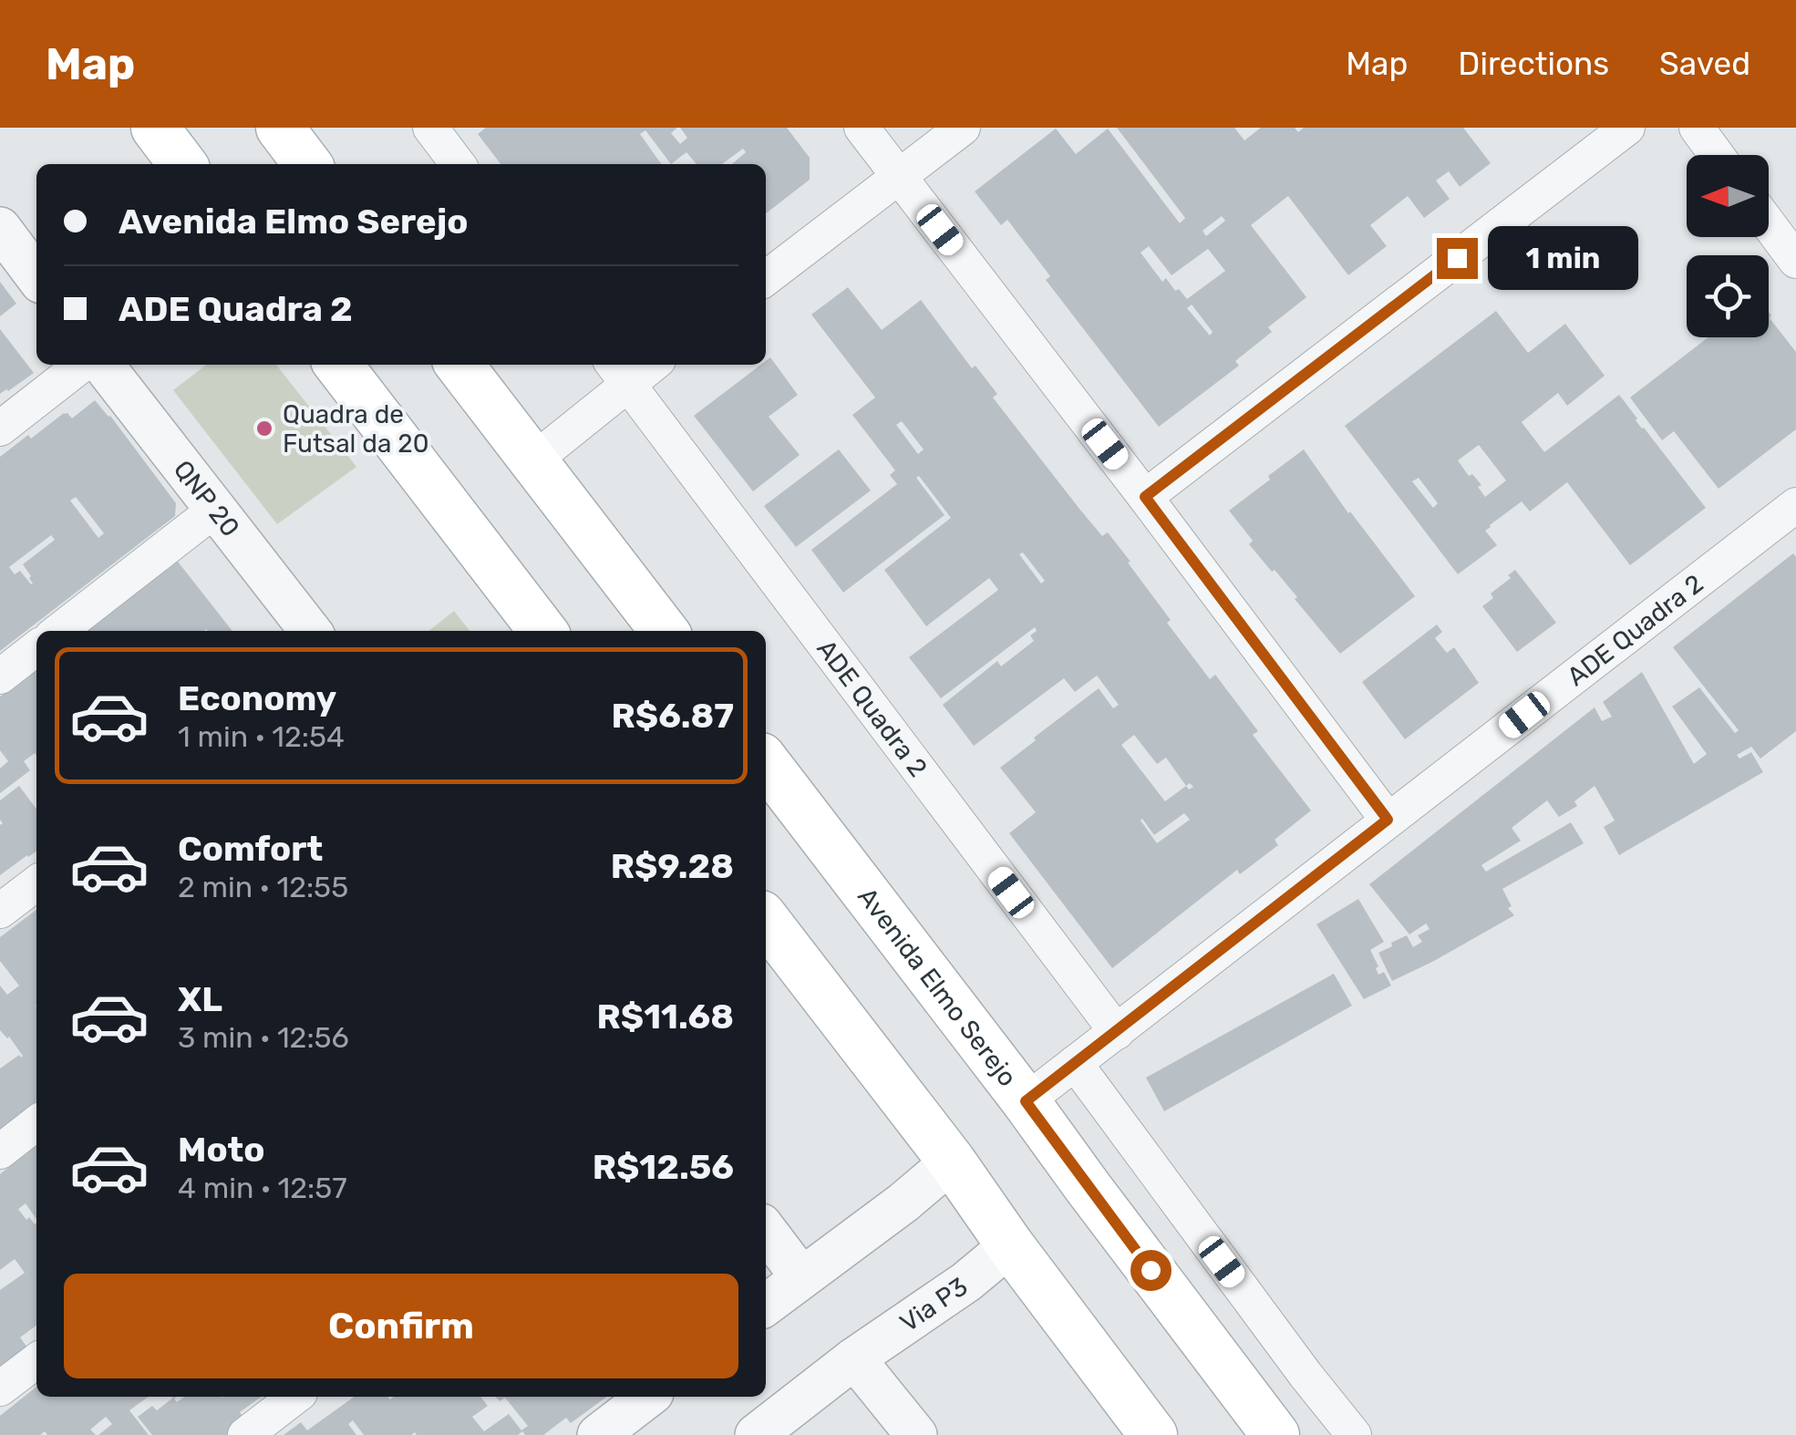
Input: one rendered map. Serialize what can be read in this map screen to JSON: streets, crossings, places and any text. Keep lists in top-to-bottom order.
{
  "streets": {
    "main road": ["Avenida Elmo Serejo"],
    "street": ["QNP 20", "ADE Quadra 2", "Via P3"]
  },
  "crossings": [
    ["ADE Quadra 2", "Avenida Elmo Serejo"]
  ],
  "places": ["Quadra de Futsal da 20"],
  "north": "left",
  "page": {
    "header": "Map",
    "nav": ["Map", "Directions", "Saved"],
    "banner": ["Avenida Elmo Serejo", "ADE Quadra 2"],
    "bubble": "1 min",
    "list": [
      {
        "name": "Economy",
        "note": "1 min · 12:54",
        "value": "R$6.87"
      },
      {
        "name": "Comfort",
        "note": "2 min · 12:55",
        "value": "R$9.28"
      },
      {
        "name": "XL",
        "note": "3 min · 12:56",
        "value": "R$11.68"
      },
      {
        "name": "Moto",
        "note": "4 min · 12:57",
        "value": "R$12.56"
      }
    ],
    "buttons": "Confirm"
  }
}
